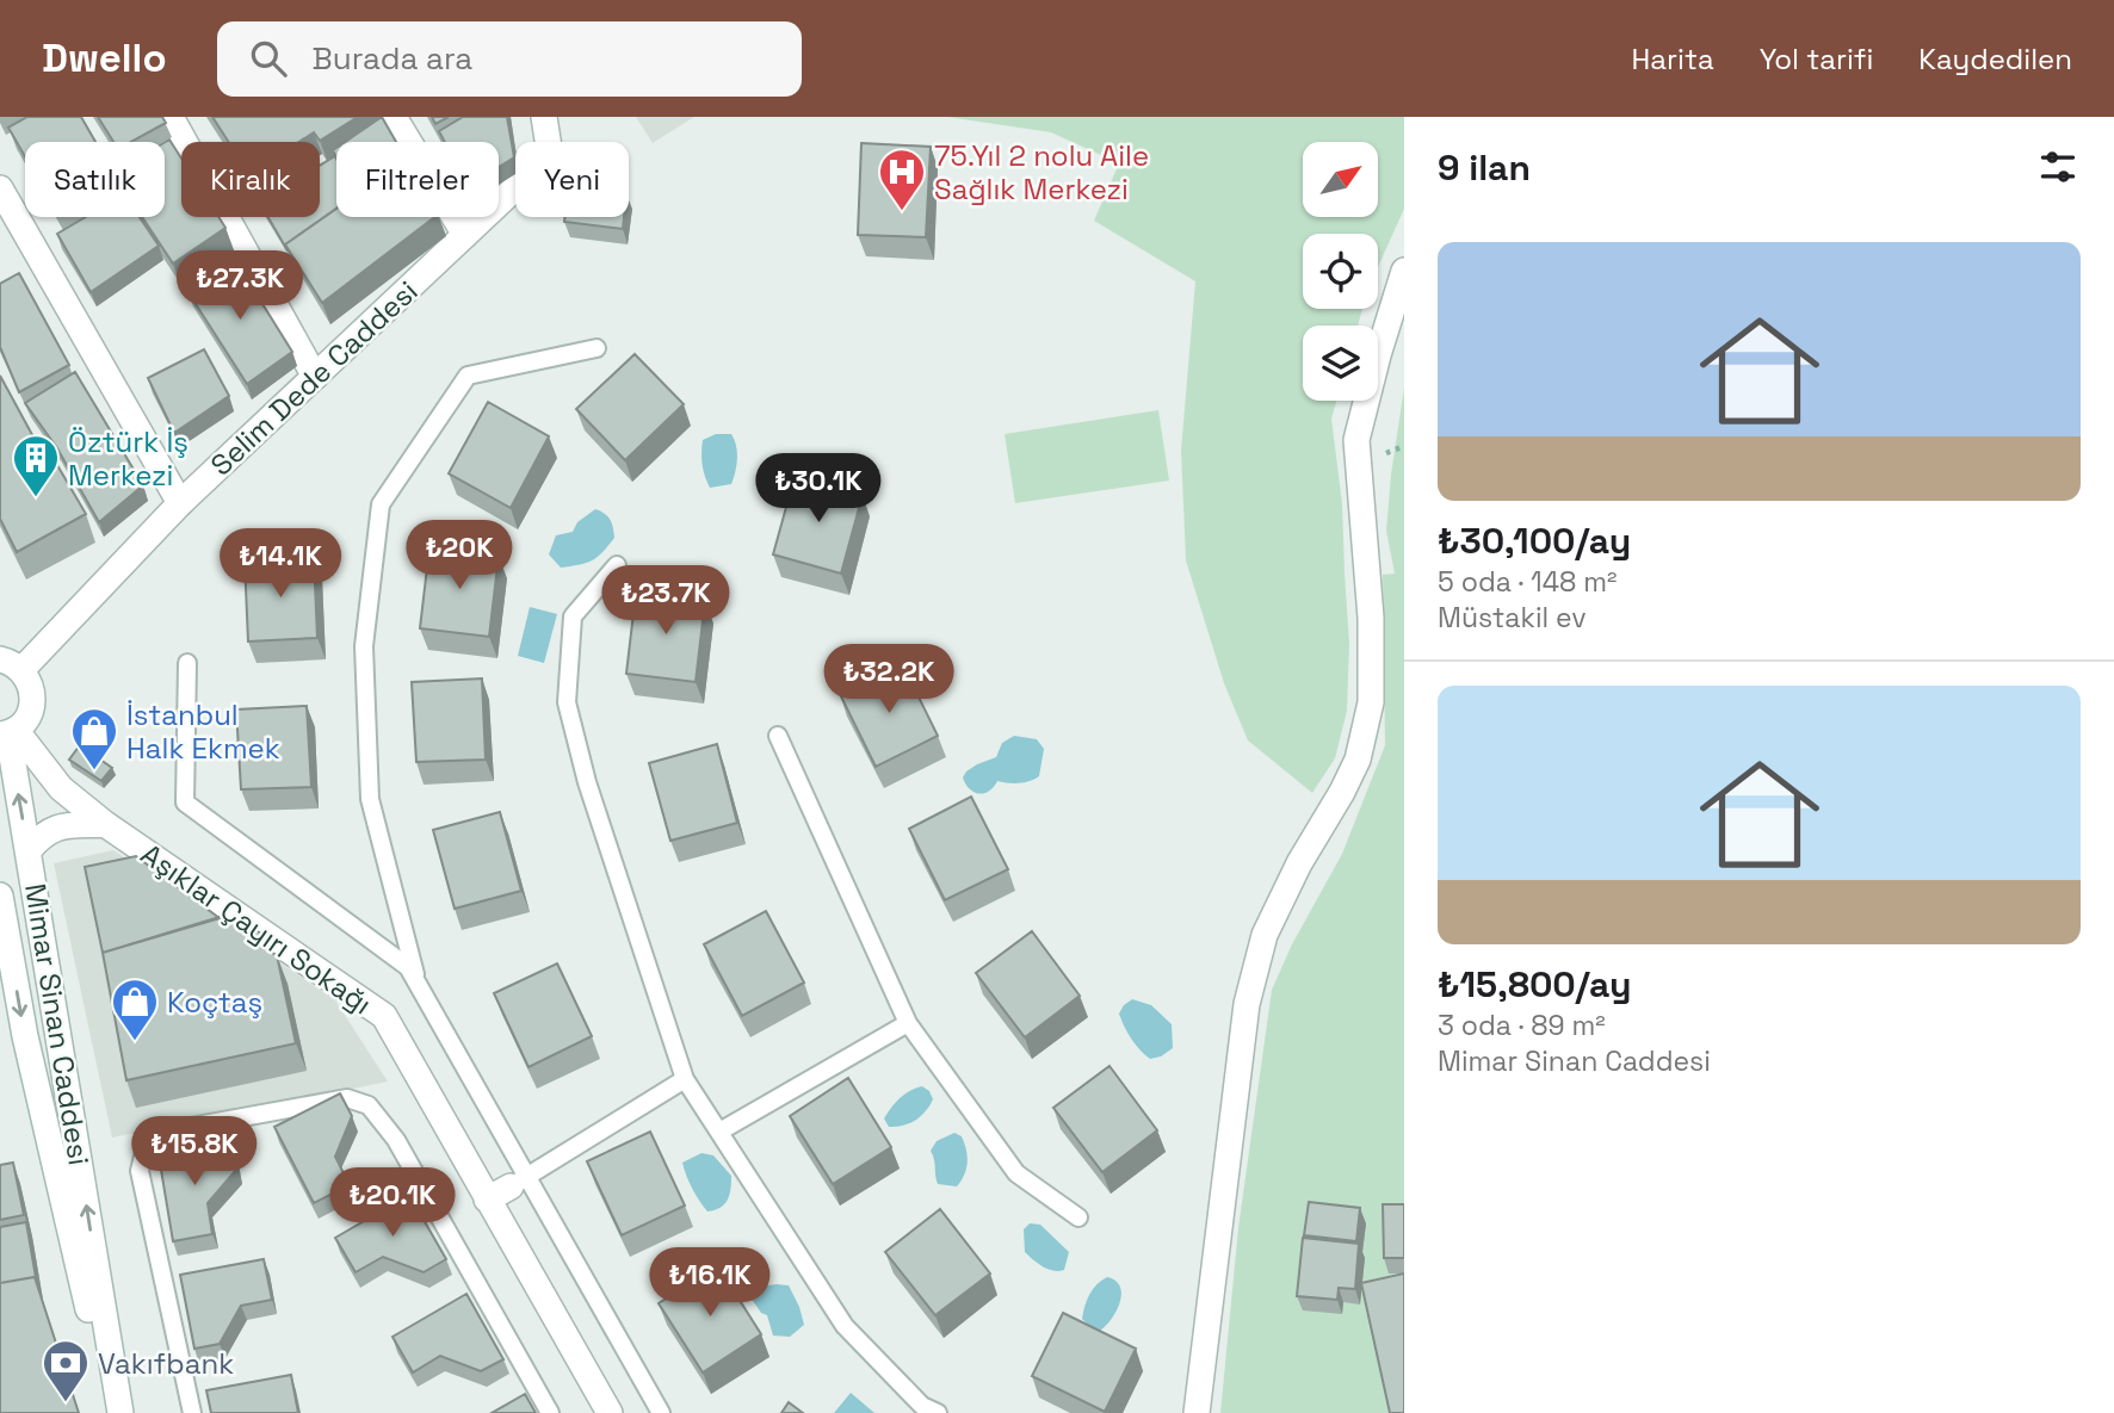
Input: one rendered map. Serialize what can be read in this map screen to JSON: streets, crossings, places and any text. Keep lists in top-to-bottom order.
{
  "streets": {
    "street": ["Selim Dede Caddesi", "Aşıklar Çayırı Sokağı", "Mimar Sinan Caddesi"]
  },
  "crossings": [
    ["Aşıklar Çayırı Sokağı", "Mimar Sinan Caddesi"]
  ],
  "places": {
    "hospital": ["75.Yıl 2 nolu Aile Sağlık Merkezi"],
    "building": ["Öztürk İş Merkezi"],
    "shop": ["İstanbul Halk Ekmek", "Koçtaş"],
    "bank": ["Vakıfbank"]
  },
  "north": "top right",
  "page": {
    "header": "Dwello",
    "search": "Burada ara",
    "nav": ["Harita", "Yol tarifi", "Kaydedilen"],
    "heading": "9 ilan",
    "chip": [
      "Satılık",
      "Kiralık",
      "Filtreler",
      "Yeni"
    ],
    "list": [
      {
        "name": "₺30,100/ay",
        "note": "5 oda · 148 m² · Müstakil ev"
      },
      {
        "name": "₺15,800/ay",
        "note": "3 oda · 89 m² · Mimar Sinan Caddesi"
      }
    ],
    "price": [
      "₺27.3K",
      "₺30.1K",
      "₺20K",
      "₺14.1K",
      "₺23.7K",
      "₺32.2K",
      "₺15.8K",
      "₺20.1K",
      "₺16.1K"
    ]
  }
}
